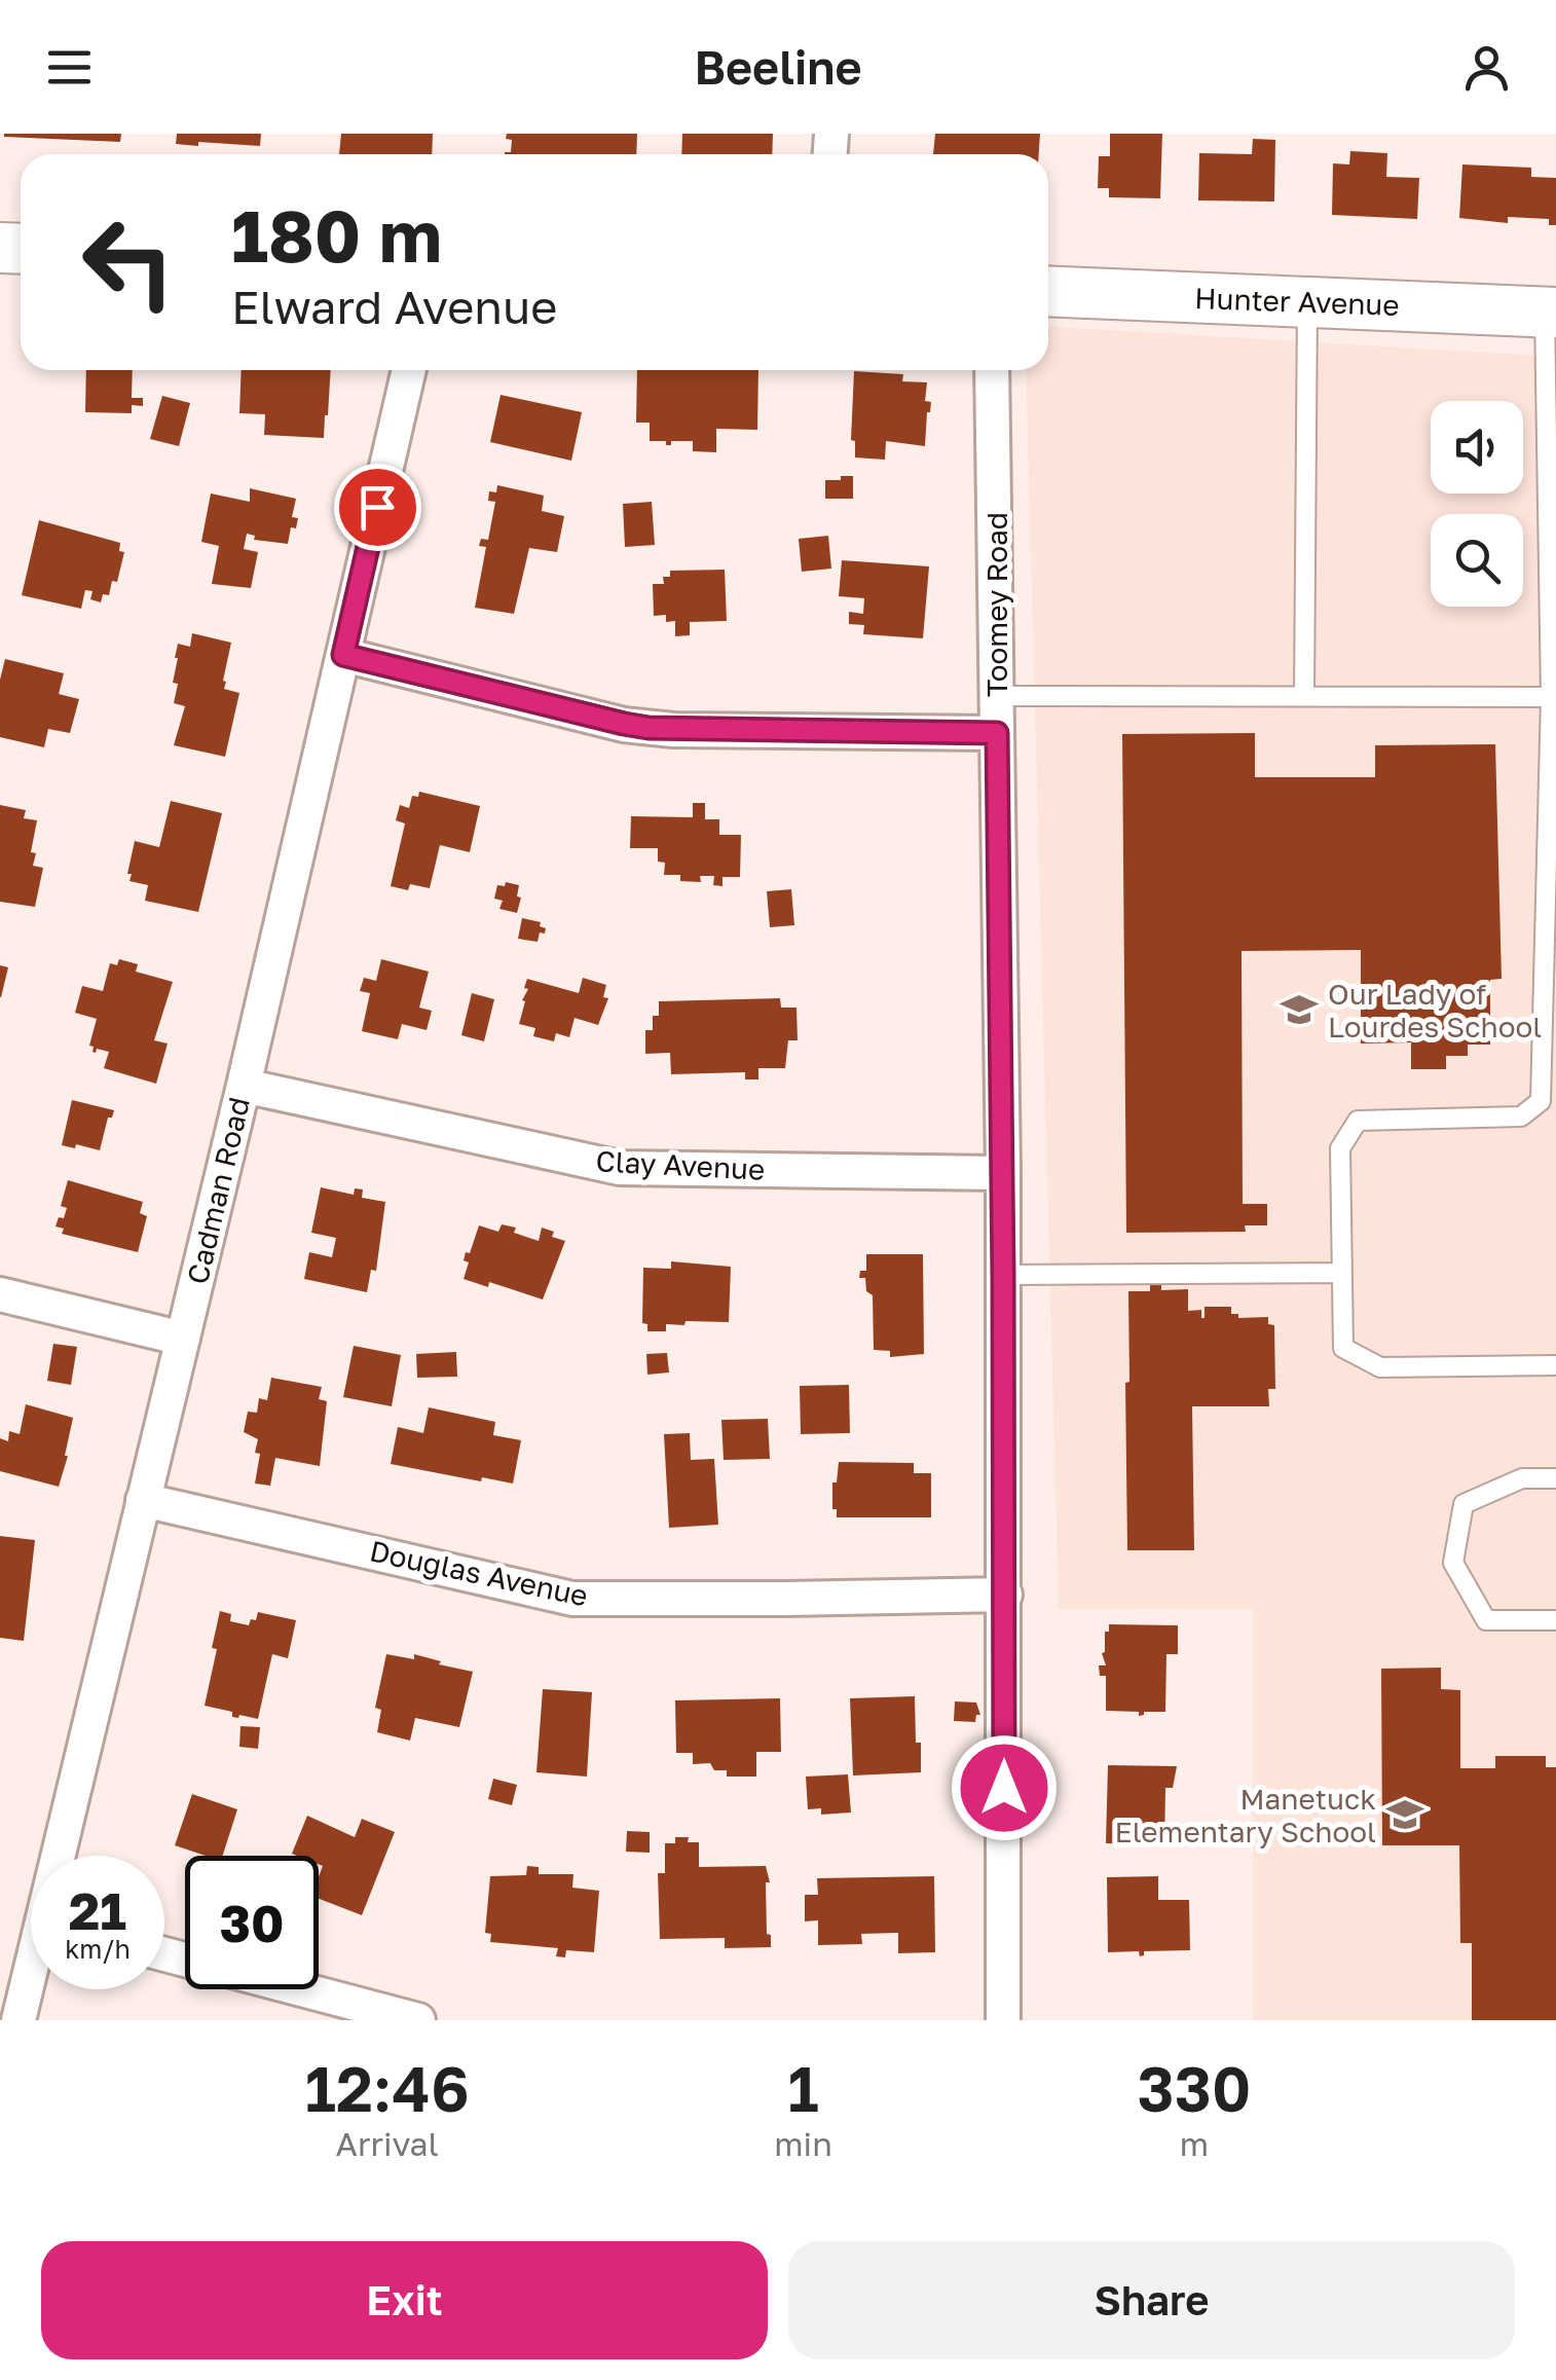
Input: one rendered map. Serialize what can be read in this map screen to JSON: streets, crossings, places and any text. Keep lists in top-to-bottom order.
{
  "streets": {
    "street": [
      "Hunter Avenue",
      "Toomey Road",
      "Clay Avenue",
      "Cadman Road",
      "Douglas Avenue"
    ]
  },
  "crossings": [
    ["Toomey Road", "Clay Avenue"],
    ["Toomey Road", "Douglas Avenue"],
    ["Clay Avenue", "Cadman Road"],
    ["Cadman Road", "Douglas Avenue"]
  ],
  "places": {
    "school or university": ["Our Lady of Lourdes School", "Manetuck Elementary School"]
  },
  "page": {
    "header": "Beeline",
    "turn": ["180 m", "Elward Avenue"],
    "speed": "21 km/h",
    "limit": "30",
    "eta": [
      "12:46",
      "Arrival",
      "1",
      "min",
      "330",
      "m"
    ],
    "buttons": ["Exit", "Share"]
  }
}
